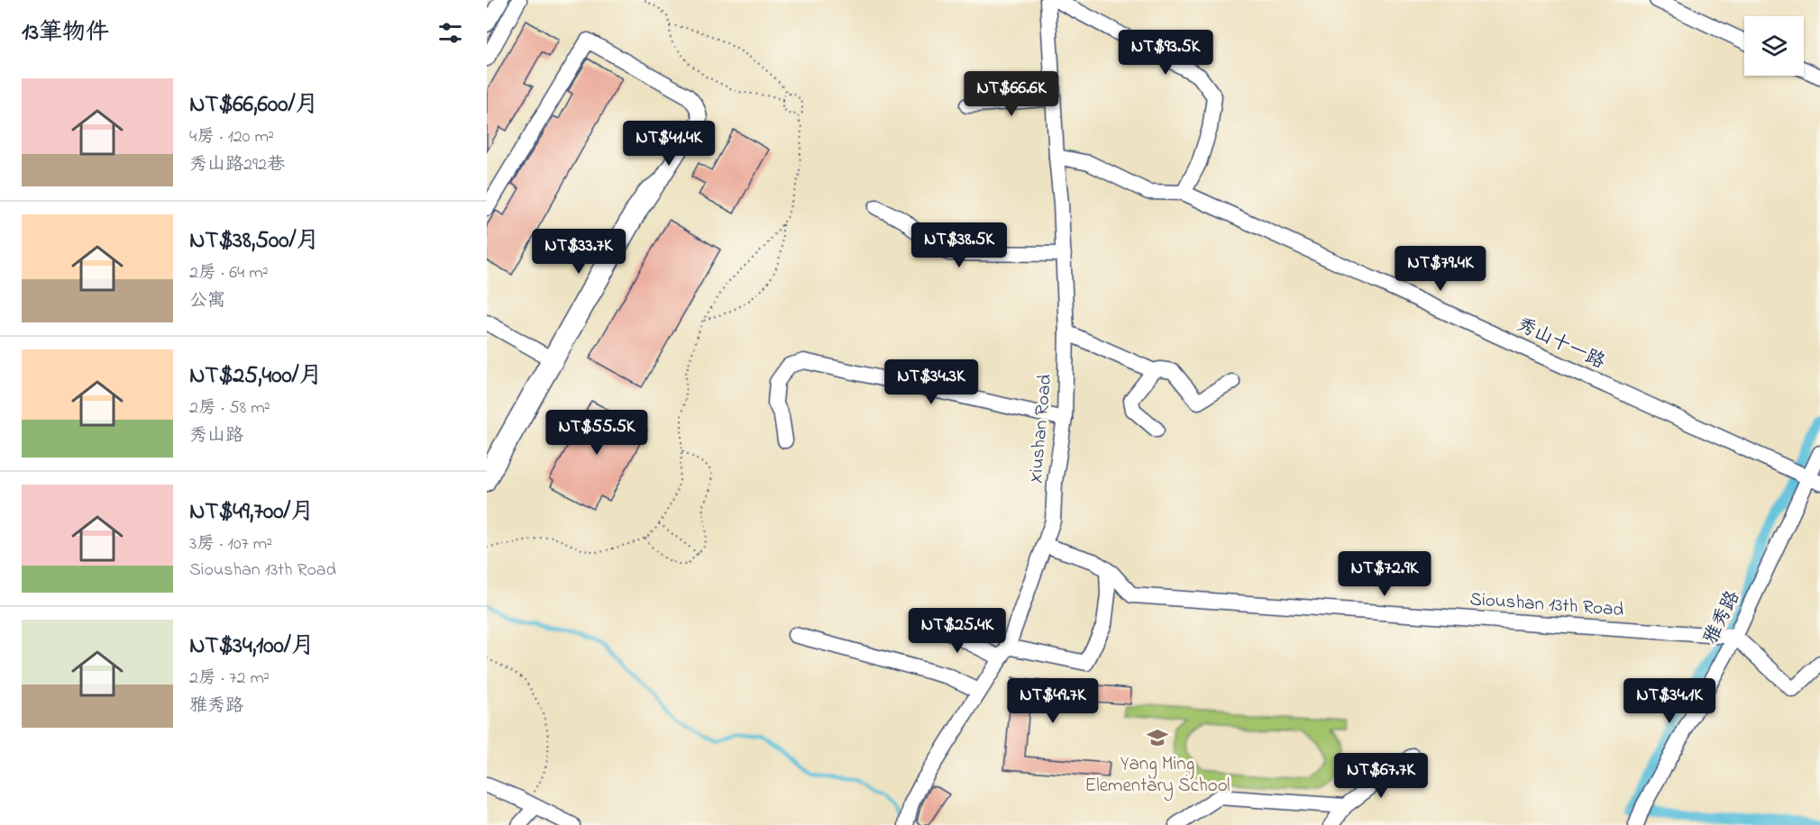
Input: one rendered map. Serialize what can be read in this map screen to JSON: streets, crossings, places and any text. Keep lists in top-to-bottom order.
{
  "streets": {
    "street": [
      "秀山十一路",
      "Xiushan Road",
      "Sioushan 13th Road",
      "雅秀路"
    ]
  },
  "crossings": [
    ["秀山十一路", "Xiushan Road"],
    ["秀山十一路", "雅秀路"],
    ["Xiushan Road", "Sioushan 13th Road"],
    ["Sioushan 13th Road", "雅秀路"]
  ],
  "places": {
    "school or university": ["Yang Ming Elementary School"]
  },
  "page": {
    "heading": "13筆物件",
    "price": [
      "NT$93.5K",
      "NT$66.6K",
      "NT$41.4K",
      "NT$38.5K",
      "NT$33.7K",
      "NT$79.4K",
      "NT$34.3K",
      "NT$55.5K",
      "NT$72.9K",
      "NT$25.4K",
      "NT$49.7K",
      "NT$34.1K",
      "NT$67.7K"
    ],
    "list": [
      {
        "name": "NT$66,600/月",
        "note": "4房 · 120 m² · 秀山路292巷"
      },
      {
        "name": "NT$38,500/月",
        "note": "2房 · 64 m² · 公寓"
      },
      {
        "name": "NT$25,400/月",
        "note": "2房 · 58 m² · 秀山路"
      },
      {
        "name": "NT$49,700/月",
        "note": "3房 · 107 m² · Sioushan 13th Road"
      },
      {
        "name": "NT$34,100/月",
        "note": "2房 · 72 m² · 雅秀路"
      }
    ]
  }
}
